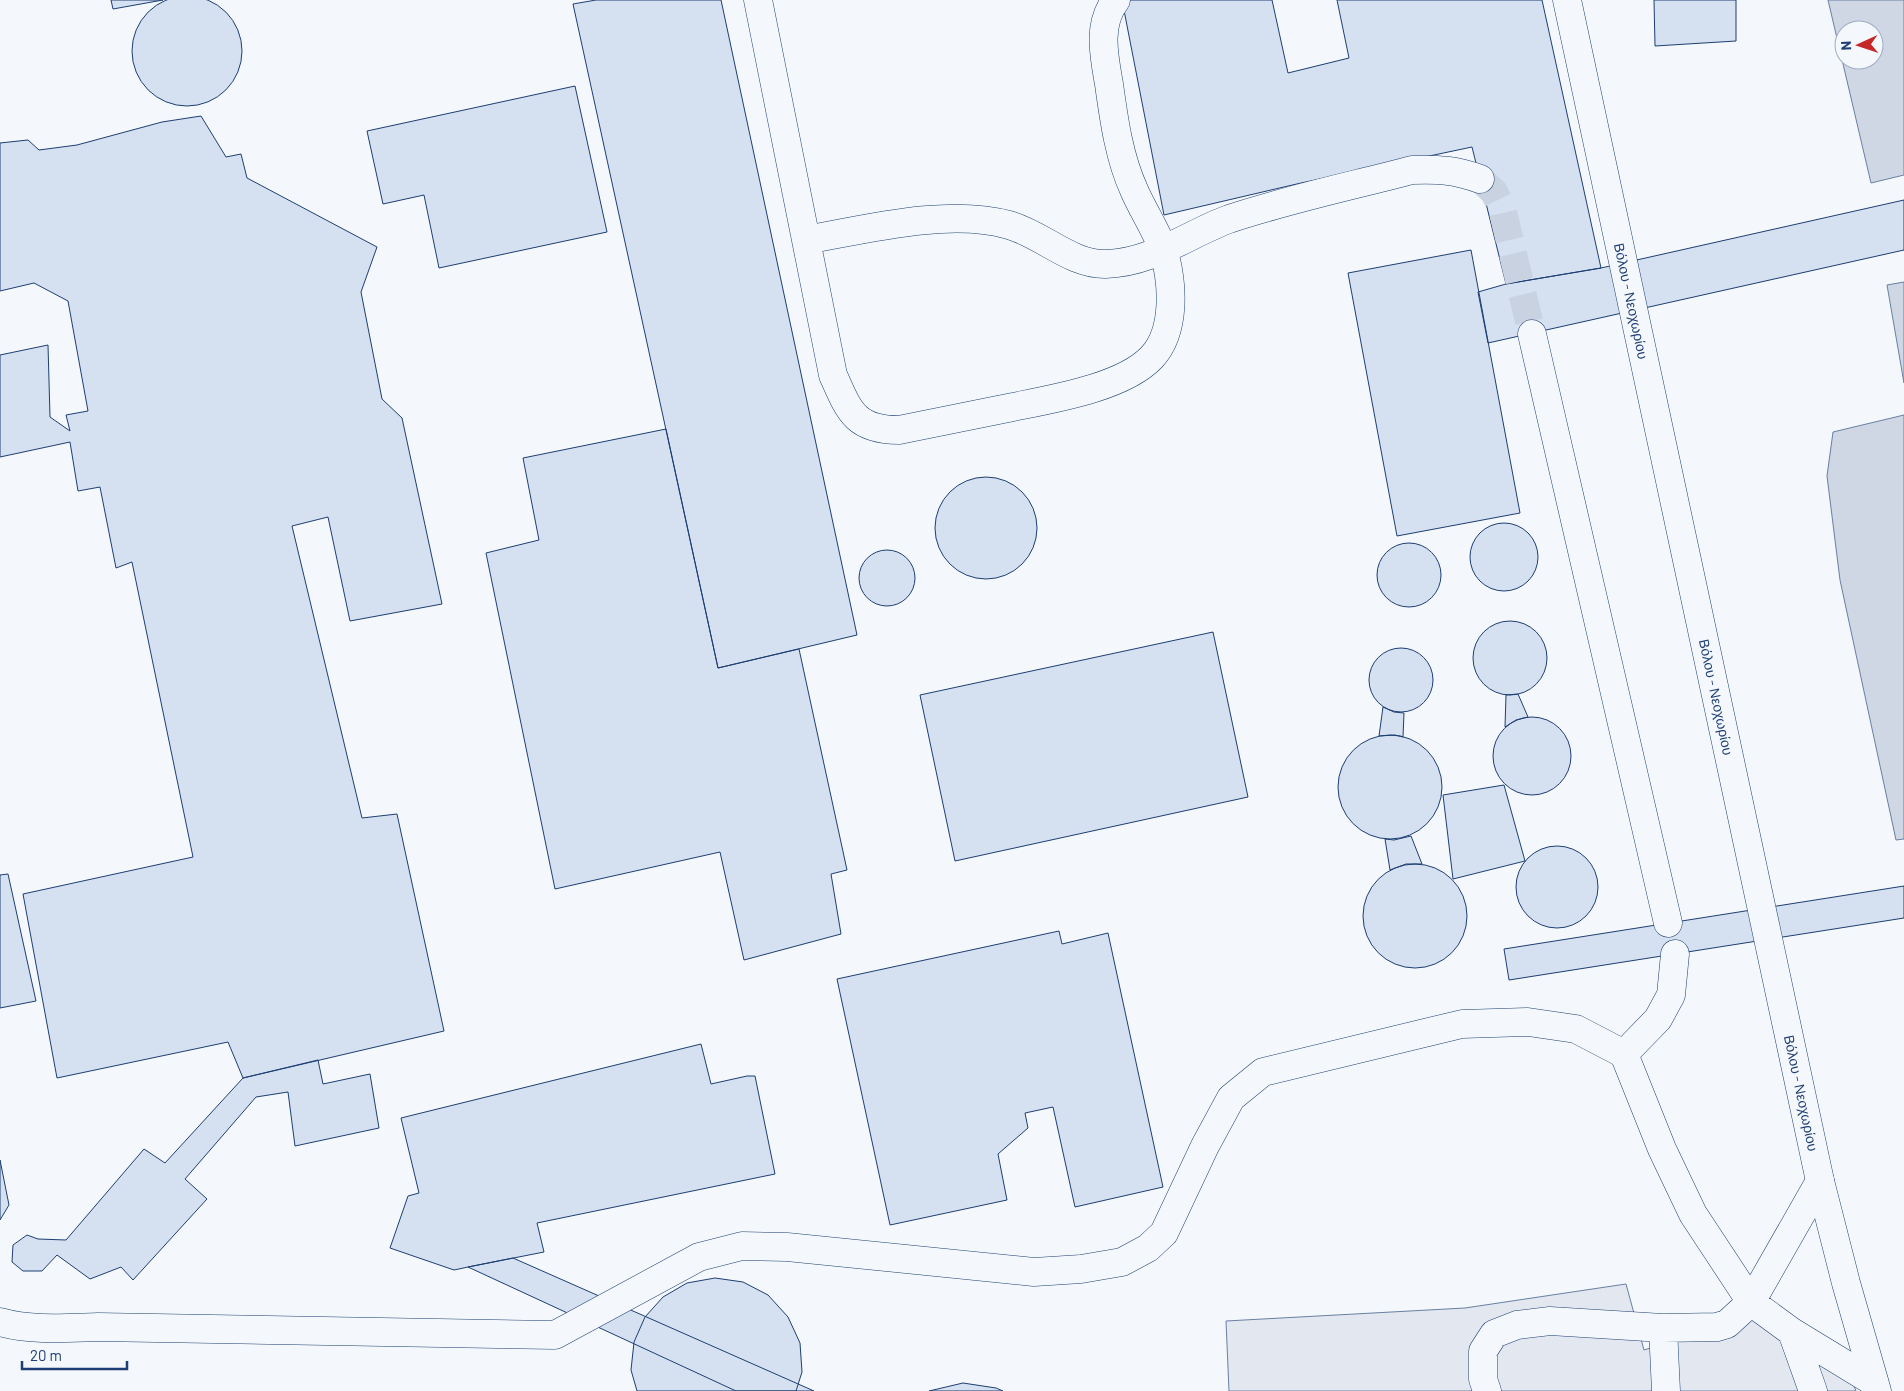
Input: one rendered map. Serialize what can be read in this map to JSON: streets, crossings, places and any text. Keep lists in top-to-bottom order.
{
  "streets": {
    "main road": ["Βόλου - Νεοχωρίου"]
  },
  "scale_bar": "20 m",
  "north": "left"
}
